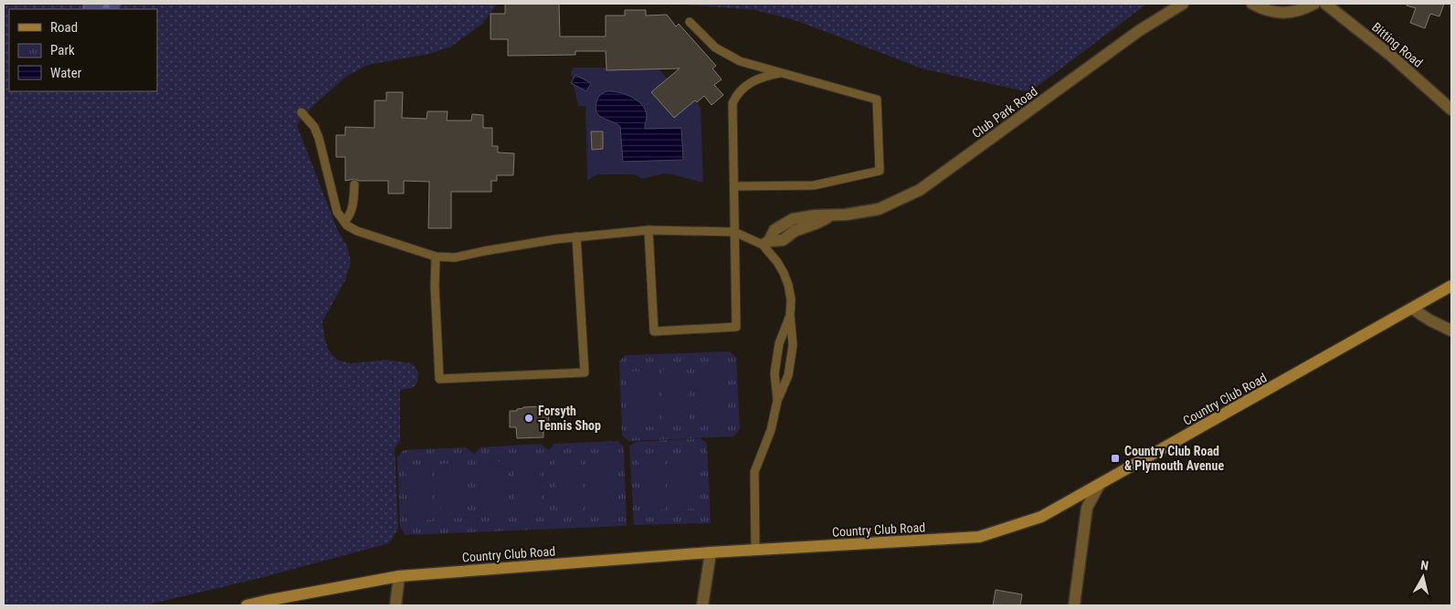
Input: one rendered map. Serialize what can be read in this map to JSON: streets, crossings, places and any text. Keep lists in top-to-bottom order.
{
  "streets": {
    "main road": ["Country Club Road"],
    "street": ["Bitting Road", "Club Park Road"]
  },
  "places": {
    "other": ["Forsyth Tennis Shop"],
    "transit": ["Country Club Road & Plymouth Avenue"]
  },
  "legend": ["Road", "Park", "Water"],
  "north": "top"
}
